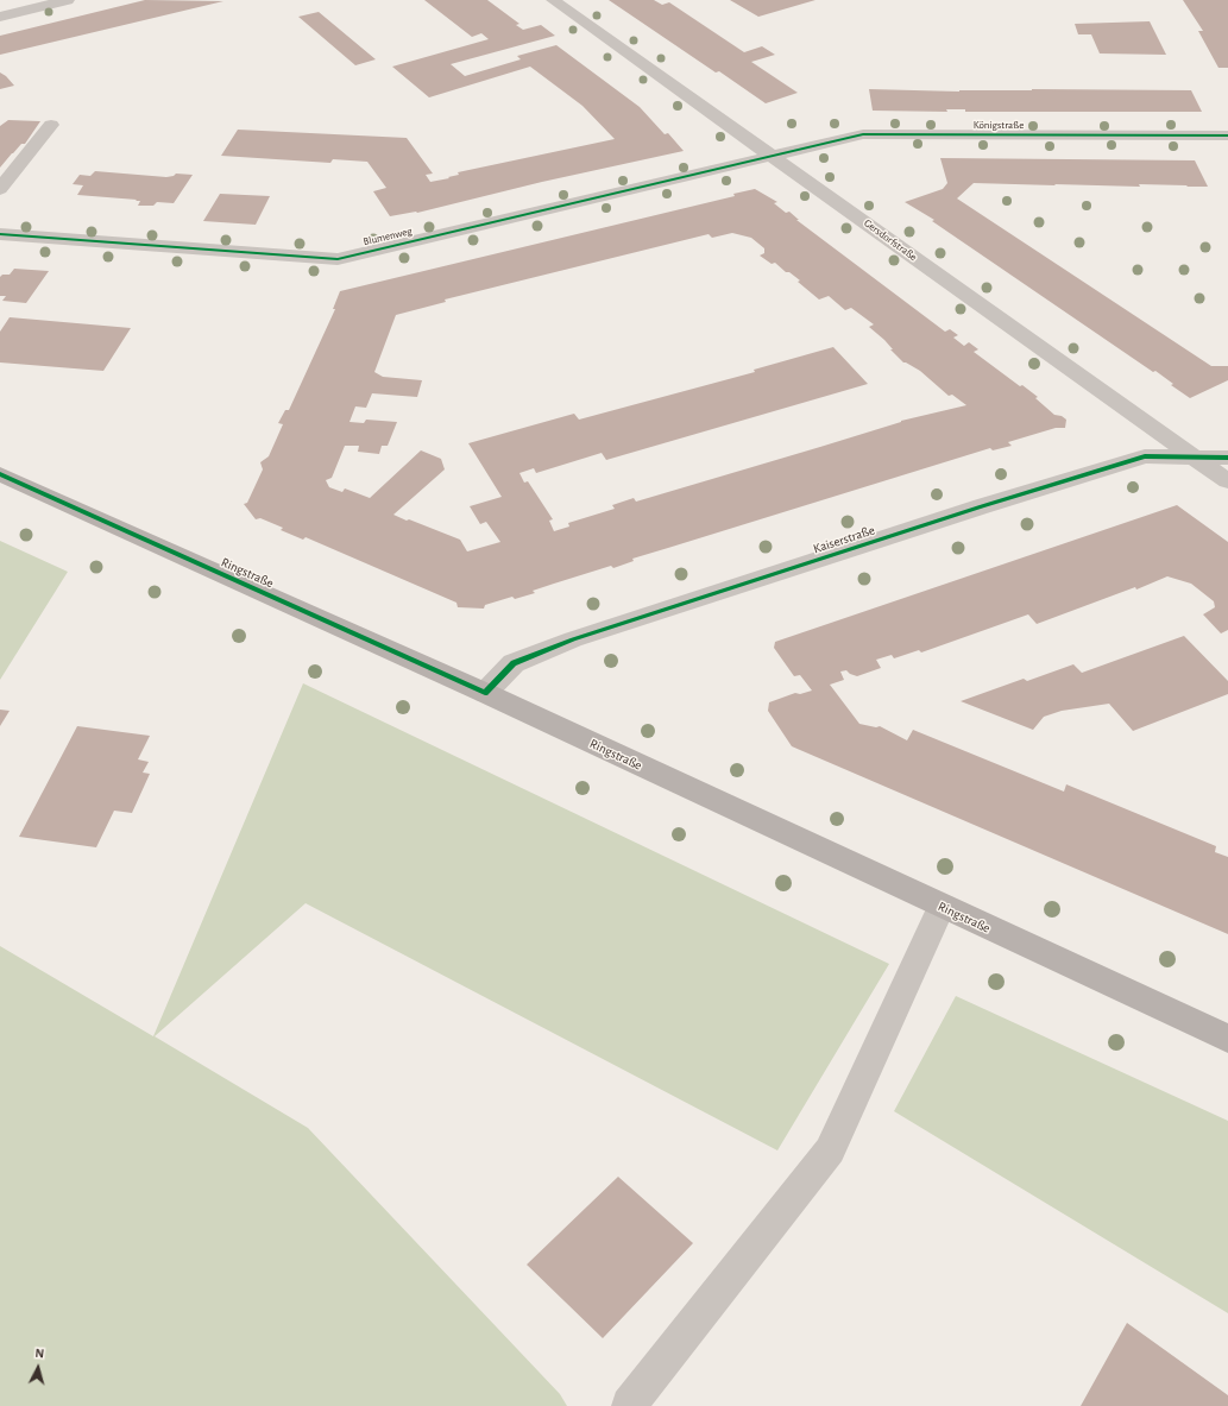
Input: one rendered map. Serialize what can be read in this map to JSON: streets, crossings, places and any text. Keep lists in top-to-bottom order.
{
  "streets": {
    "main road": ["Ringstraße"],
    "street": [
      "Königstraße",
      "Blumenweg",
      "Gersdorfstraße",
      "Kaiserstraße"
    ]
  },
  "crossings": [
    ["Königstraße", "Blumenweg"],
    ["Königstraße", "Gersdorfstraße"],
    ["Blumenweg", "Gersdorfstraße"],
    ["Gersdorfstraße", "Kaiserstraße"],
    ["Kaiserstraße", "Ringstraße"]
  ],
  "north": "top"
}
